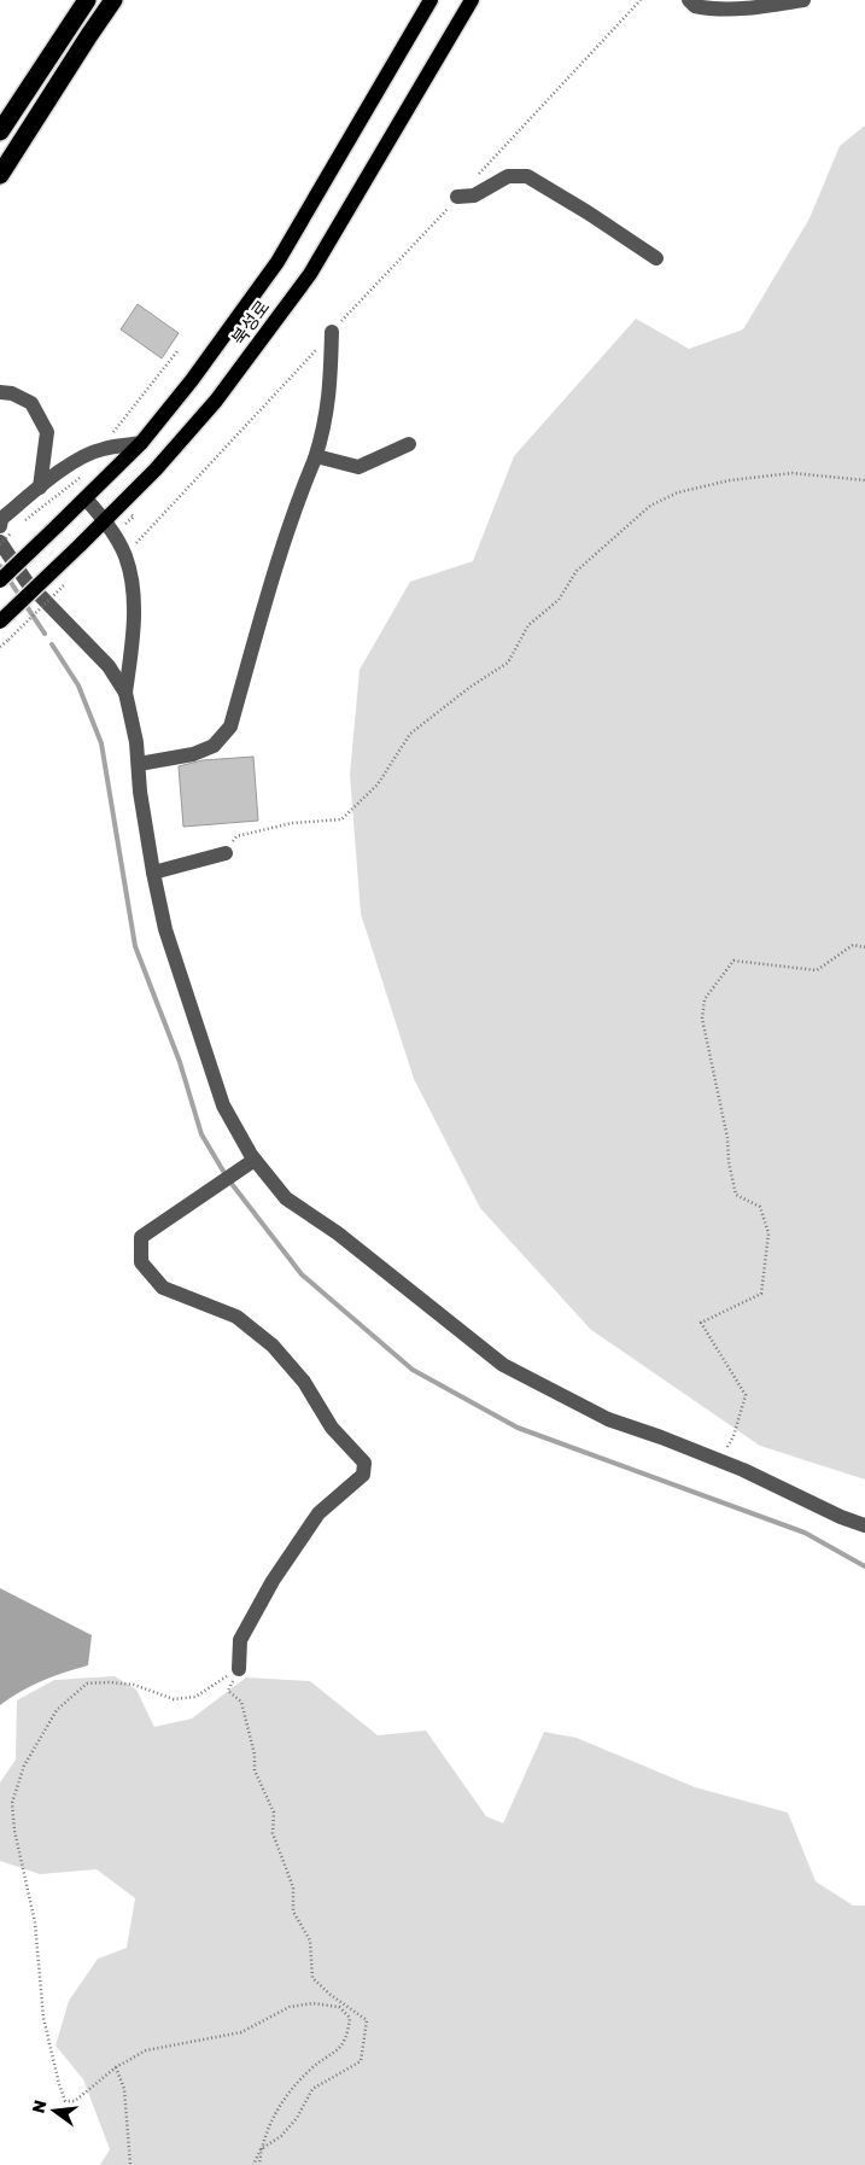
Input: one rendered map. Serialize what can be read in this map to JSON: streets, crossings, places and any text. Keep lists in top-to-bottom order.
{
  "streets": {
    "main road": ["북성로"]
  },
  "north": "left"
}
